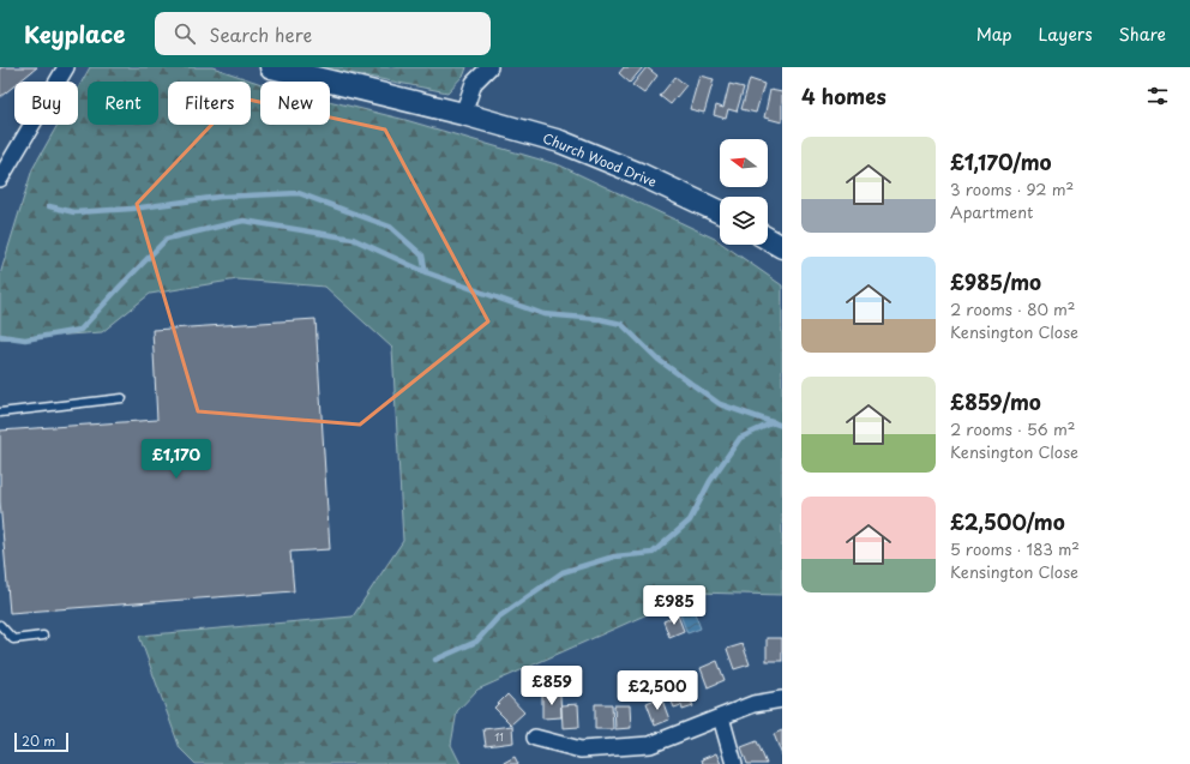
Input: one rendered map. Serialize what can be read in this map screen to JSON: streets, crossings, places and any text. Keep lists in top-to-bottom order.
{
  "streets": {
    "street": ["Church Wood Drive"]
  },
  "house_numbers": ["11"],
  "scale_bar": "20 m",
  "north": "left",
  "page": {
    "header": "Keyplace",
    "search": "Search here",
    "nav": ["Map", "Layers", "Share"],
    "heading": "4 homes",
    "chip": [
      "Buy",
      "Rent",
      "Filters",
      "New"
    ],
    "list": [
      {
        "name": "£1,170/mo",
        "note": "3 rooms · 92 m² · Apartment"
      },
      {
        "name": "£985/mo",
        "note": "2 rooms · 80 m² · Kensington Close"
      },
      {
        "name": "£859/mo",
        "note": "2 rooms · 56 m² · Kensington Close"
      },
      {
        "name": "£2,500/mo",
        "note": "5 rooms · 183 m² · Kensington Close"
      }
    ],
    "price": [
      "£1,170",
      "£985",
      "£859",
      "£2,500"
    ],
    "scale": "20 m"
  }
}
